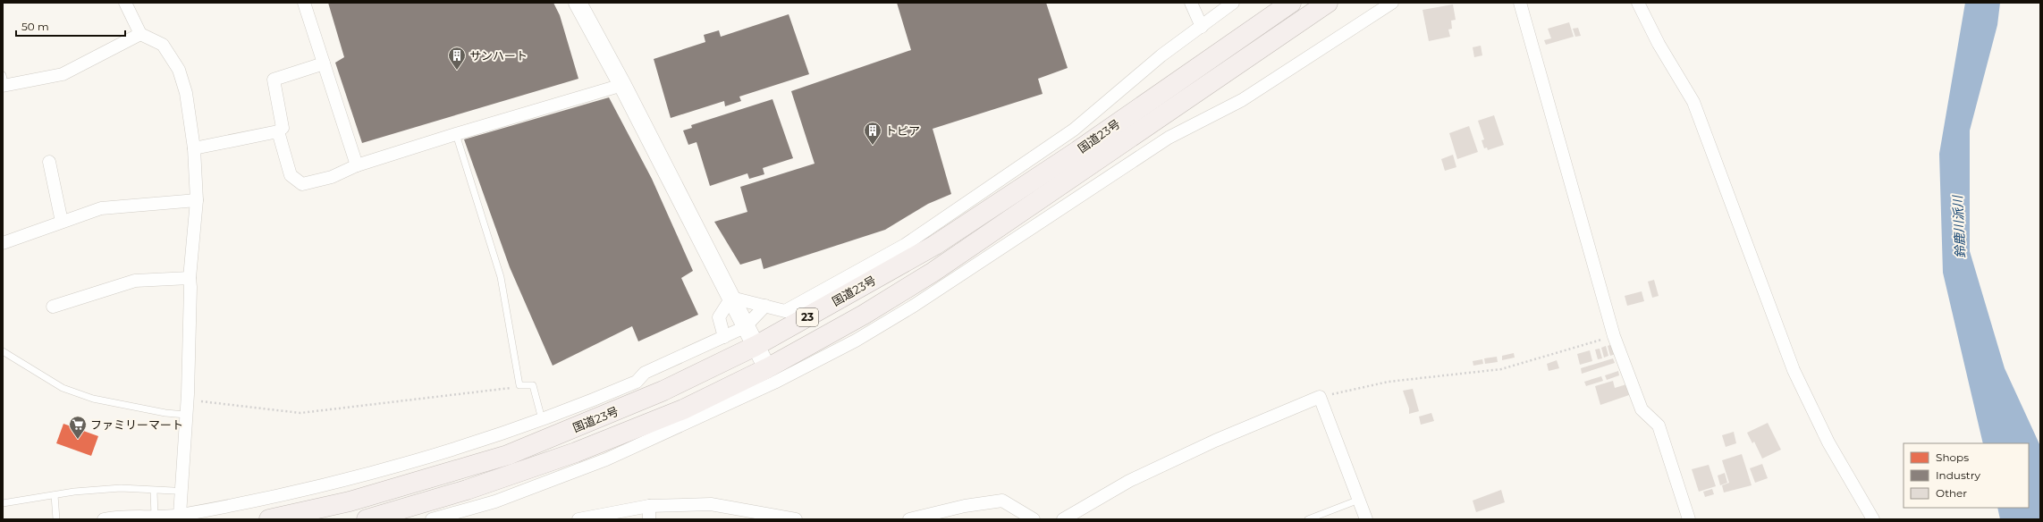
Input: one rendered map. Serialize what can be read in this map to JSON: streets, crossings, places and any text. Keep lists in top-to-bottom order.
{
  "streets": {
    "highway": ["国道23号", "23"]
  },
  "water": ["鈴鹿川派川"],
  "places": {
    "building": ["サンハート", "トピア"],
    "supermarket": ["ファミリーマート"]
  },
  "legend": ["Shops", "Industry", "Other"],
  "scale_bar": "50 m"
}
